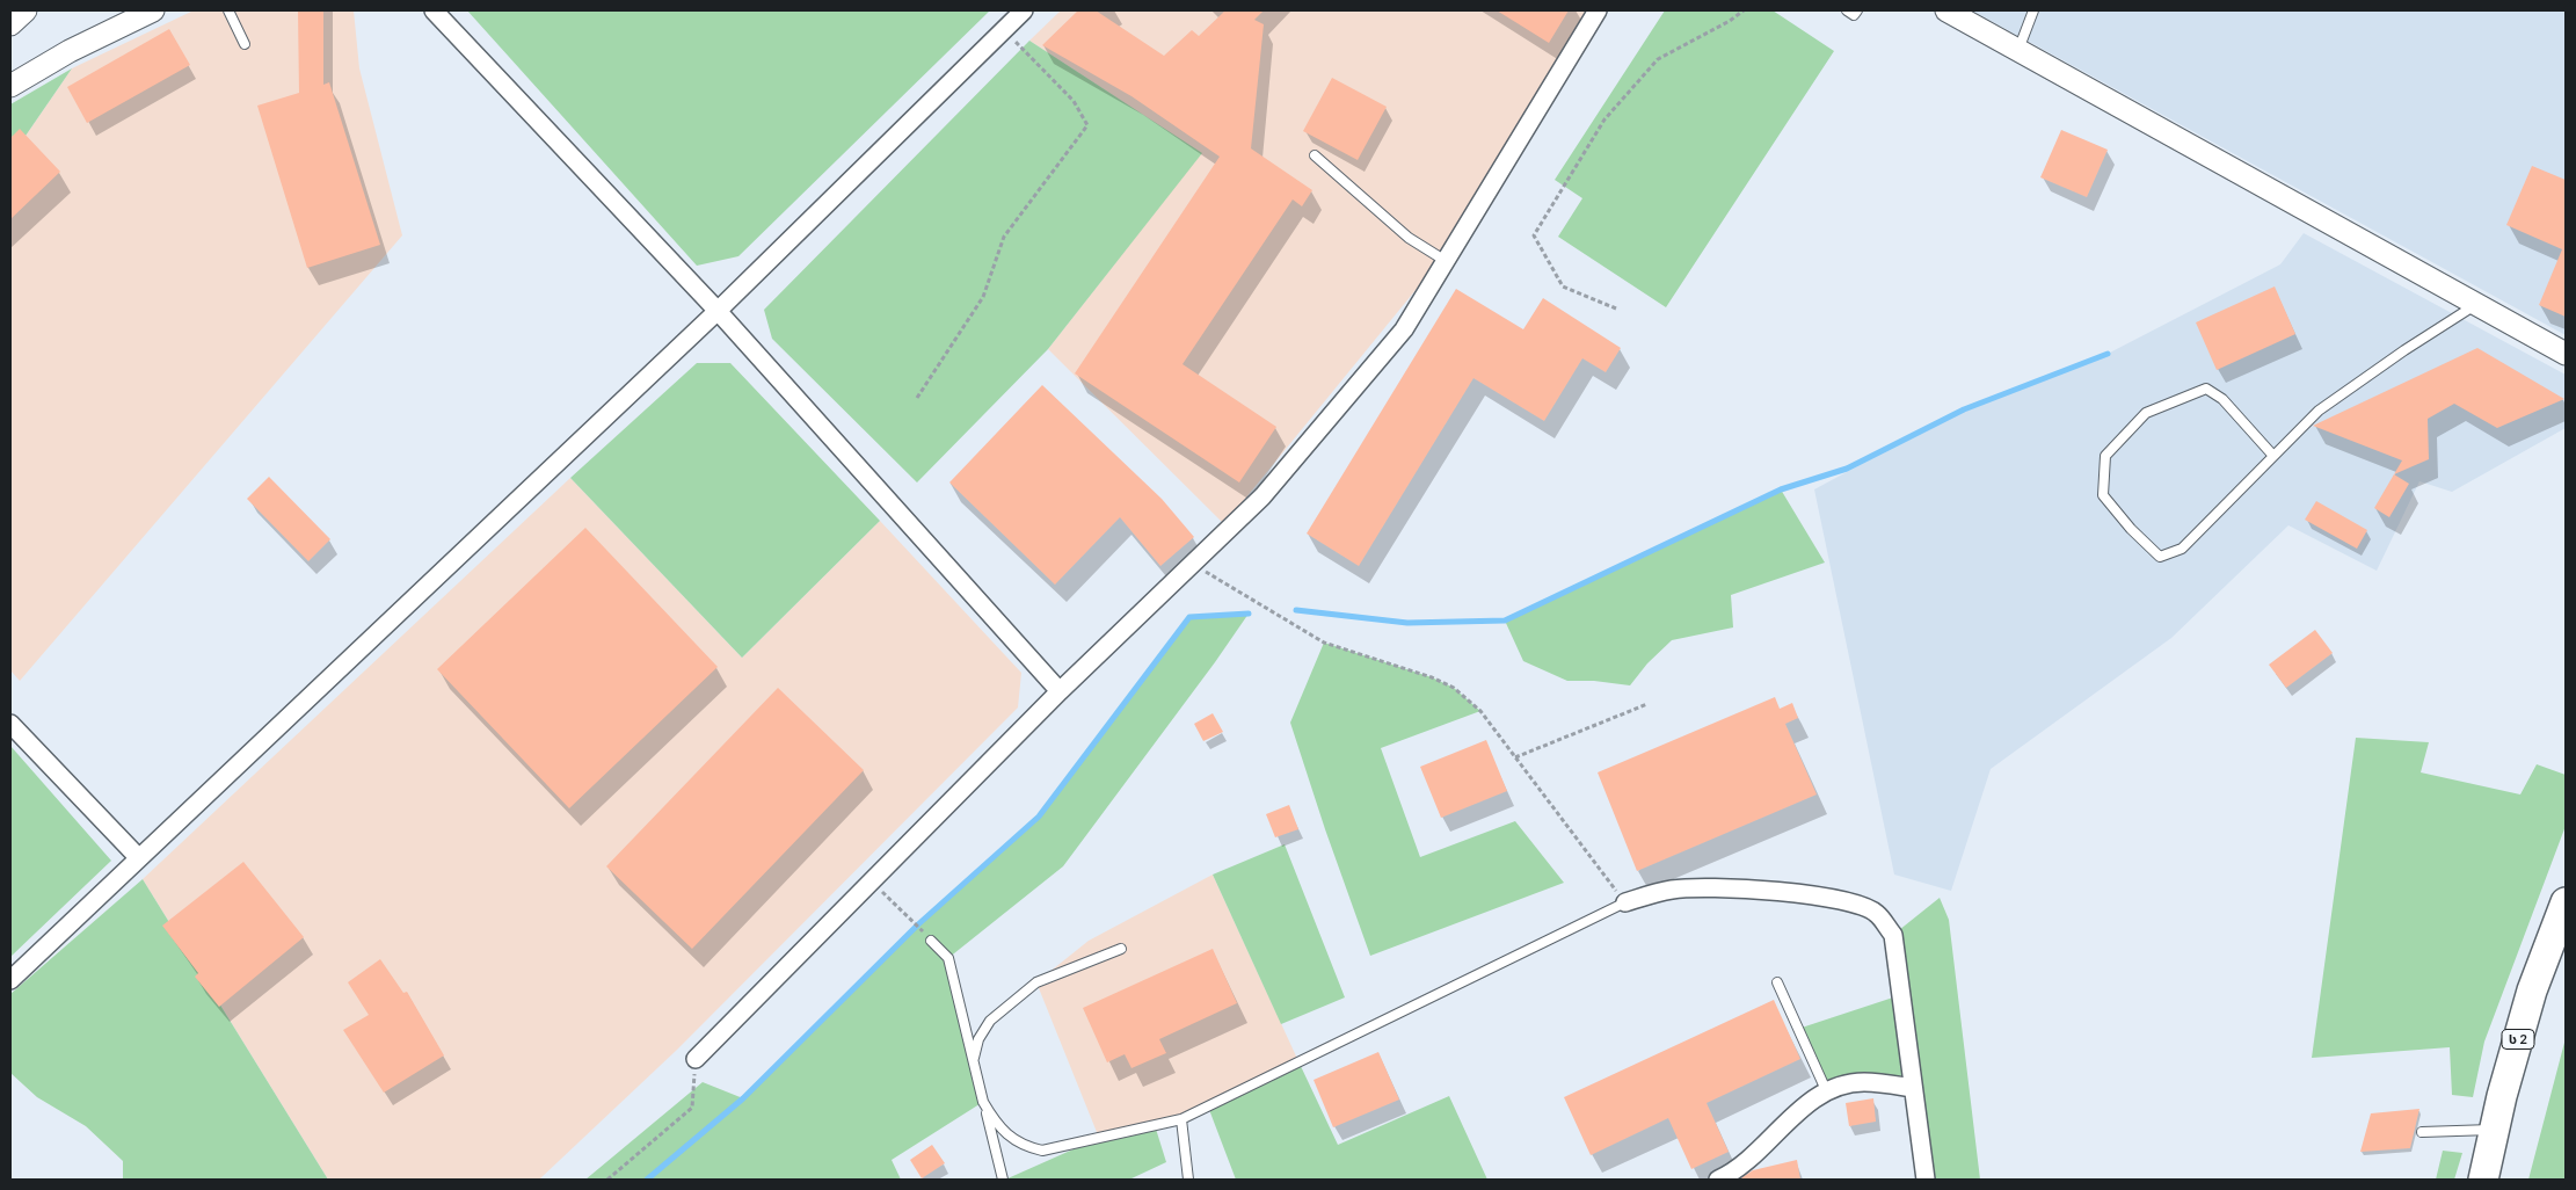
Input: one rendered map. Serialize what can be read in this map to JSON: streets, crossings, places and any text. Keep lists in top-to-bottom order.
{
  "streets": {
    "highway": ["ს 2"]
  }
}
